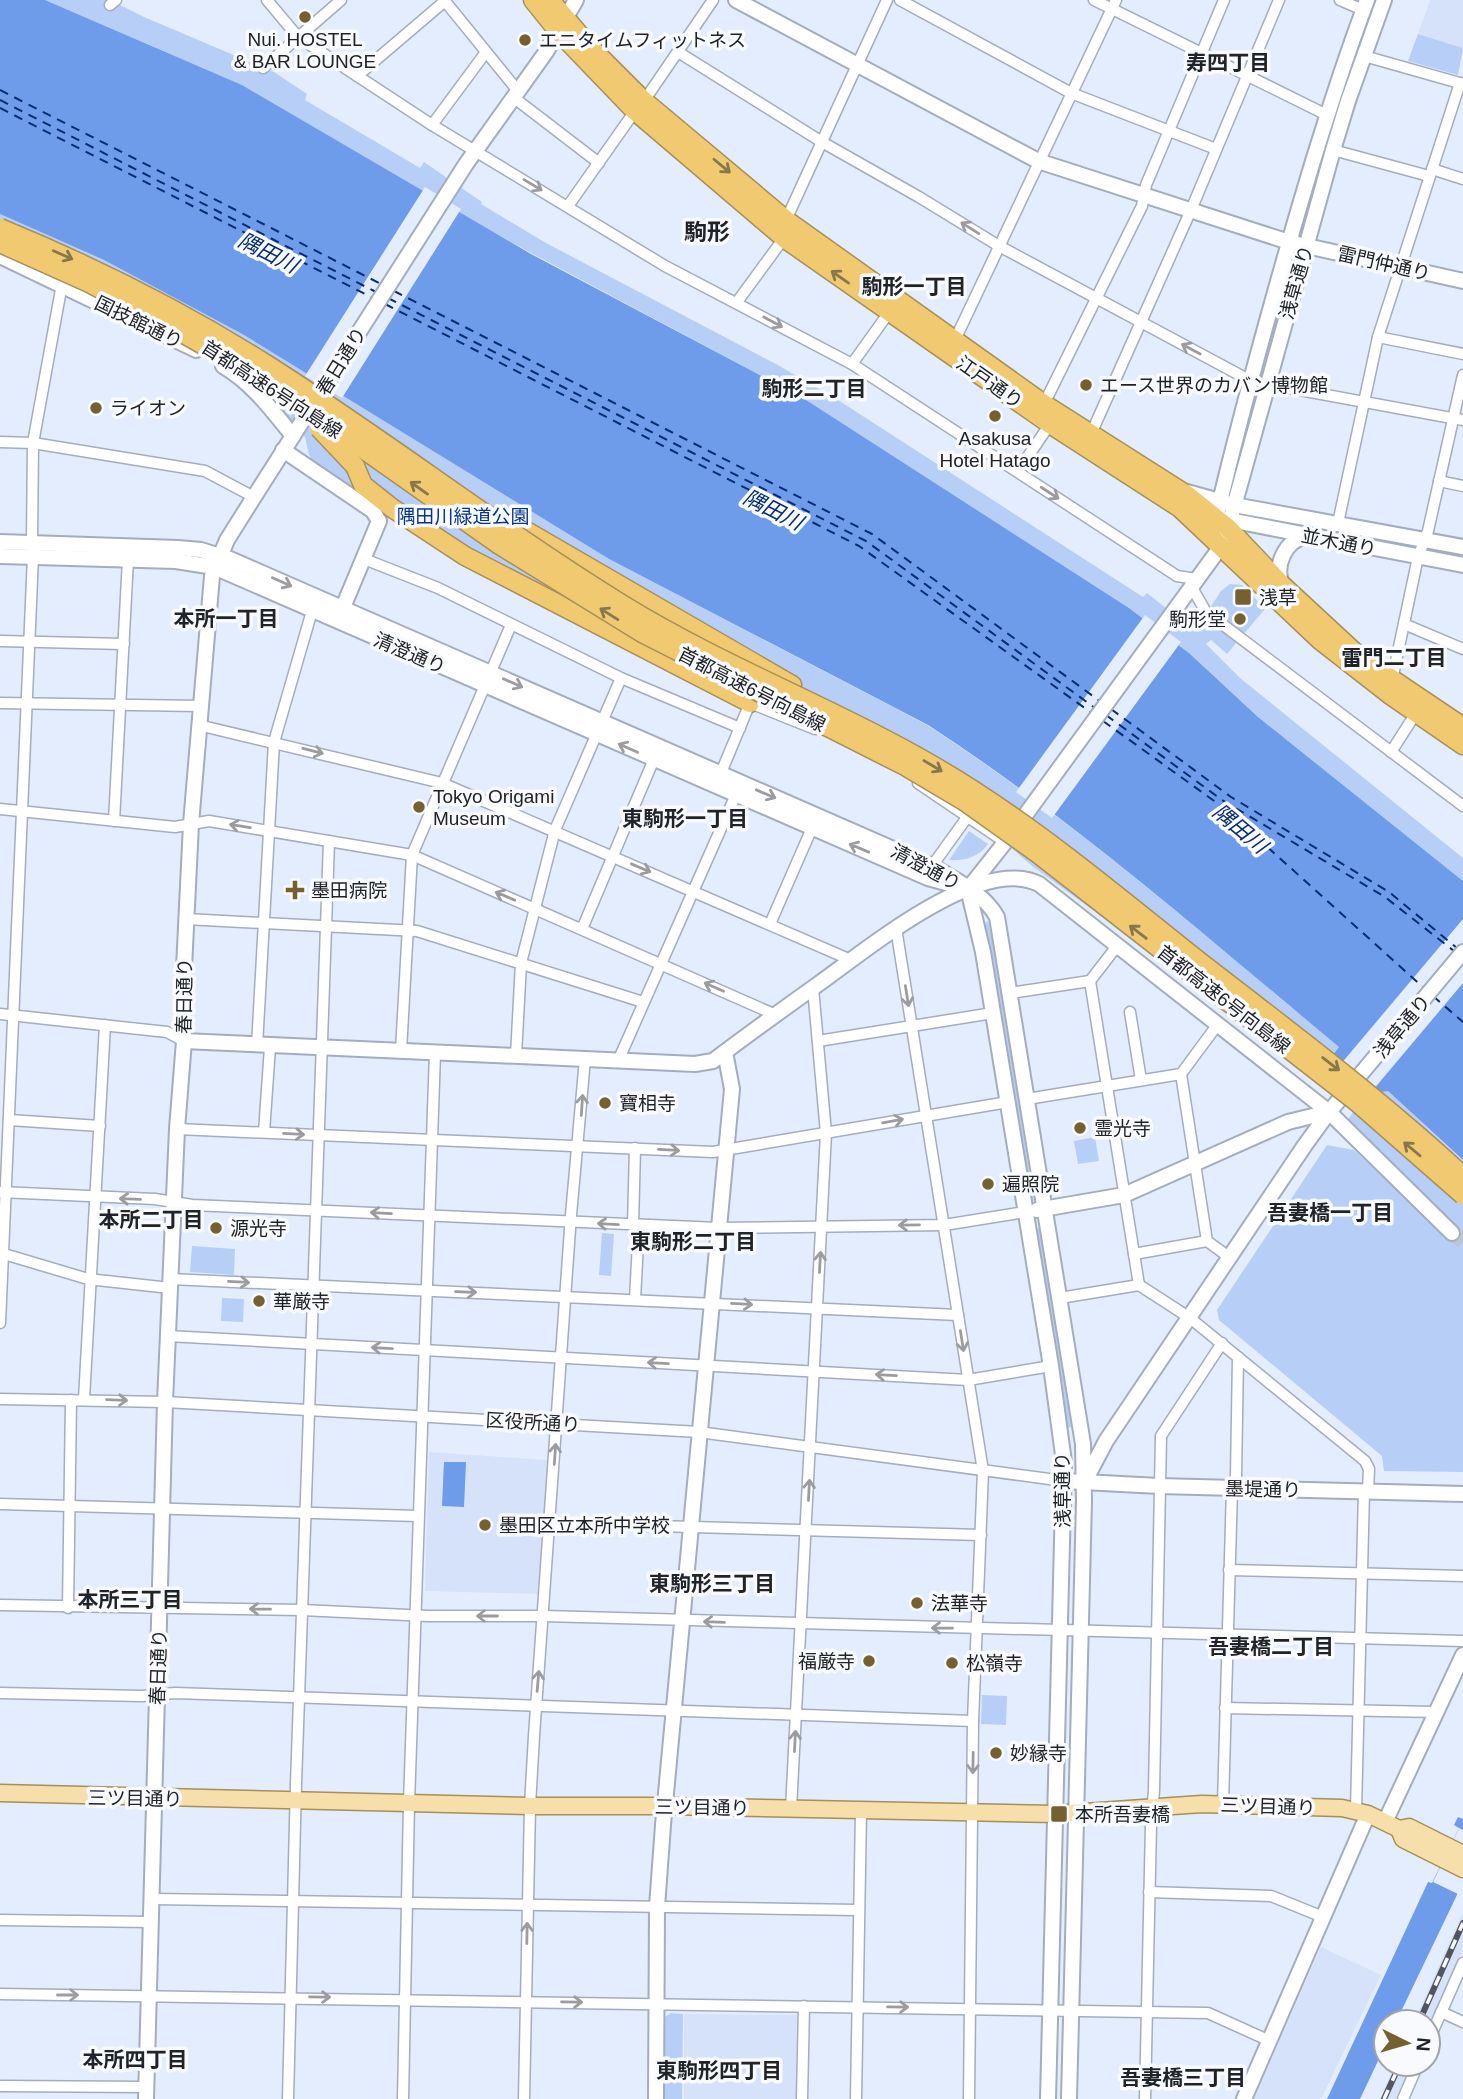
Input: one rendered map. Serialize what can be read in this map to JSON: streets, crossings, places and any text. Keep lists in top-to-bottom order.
{
  "streets": {
    "highway": ["江戸通り", "首都高速6号向島線"],
    "main road": [
      "雷門仲通り",
      "浅草通り",
      "国技館通り",
      "春日通り",
      "並木通り",
      "清澄通り",
      "墨堤通り",
      "三ツ目通り"
    ],
    "street": ["区役所通り"]
  },
  "crossings": [
    ["雷門仲通り", "浅草通り"],
    ["浅草通り", "江戸通り"],
    ["浅草通り", "並木通り"],
    ["浅草通り", "清澄通り"],
    ["浅草通り", "区役所通り"],
    ["浅草通り", "墨堤通り"],
    ["浅草通り", "三ツ目通り"],
    ["国技館通り", "春日通り"],
    ["春日通り", "江戸通り"],
    ["春日通り", "清澄通り"],
    ["春日通り", "区役所通り"],
    ["春日通り", "三ツ目通り"],
    ["江戸通り", "並木通り"],
    ["区役所通り", "墨堤通り"]
  ],
  "districts": [
    "寿四丁目",
    "駒形",
    "駒形一丁目",
    "駒形二丁目",
    "本所一丁目",
    "雷門二丁目",
    "東駒形一丁目",
    "吾妻橋一丁目",
    "本所二丁目",
    "東駒形二丁目",
    "東駒形三丁目",
    "本所三丁目",
    "吾妻橋二丁目",
    "本所四丁目",
    "東駒形四丁目",
    "吾妻橋三丁目"
  ],
  "water": ["隅田川"],
  "parks": ["隅田川緑道公園"],
  "places": {
    "other": [
      "Nui. HOSTEL & BAR LOUNGE",
      "エニタイムフィットネス",
      "エース世界のカバン博物館",
      "ライオン",
      "Asakusa Hotel Hatago",
      "駒形堂",
      "Tokyo Origami Museum",
      "寶相寺",
      "霊光寺",
      "遍照院",
      "源光寺",
      "華厳寺",
      "墨田区立本所中学校",
      "法華寺",
      "福厳寺",
      "松嶺寺",
      "妙縁寺"
    ],
    "transit": ["浅草", "本所吾妻橋"],
    "health": ["墨田病院"]
  },
  "north": "right"
}
